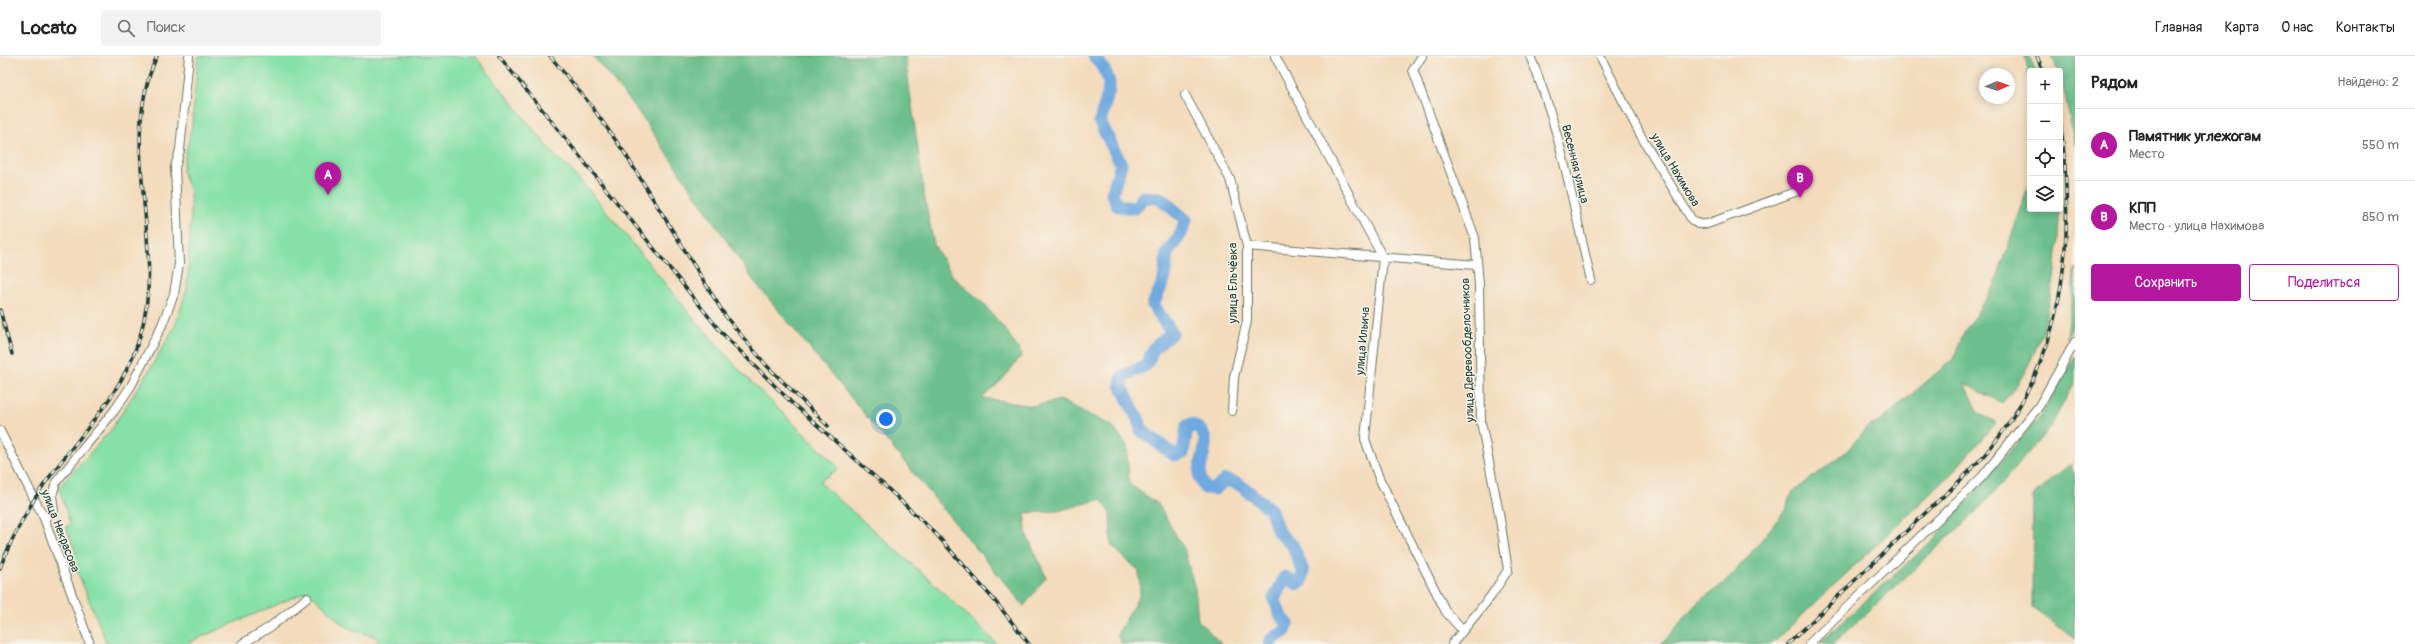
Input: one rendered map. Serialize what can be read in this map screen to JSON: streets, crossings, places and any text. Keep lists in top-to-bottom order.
{
  "streets": {
    "street": [
      "Весенняя улица",
      "улица Нахимова",
      "улица Ельчёвка",
      "улица Ильича",
      "улица Деревообделочников",
      "улица Некрасова"
    ]
  },
  "crossings": [
    ["улица Ильича", "улица Деревообделочников"]
  ],
  "north": "right",
  "page": {
    "header": "Locato",
    "search": "Поиск",
    "nav": [
      "Главная",
      "Карта",
      "О нас",
      "Контакты"
    ],
    "heading": ["Рядом", "Найдено: 2"],
    "map_buttons": ["+", "−"],
    "list": [
      {
        "mark": "A",
        "name": "Памятник углежогам",
        "note": "Место",
        "value": "550 m"
      },
      {
        "mark": "B",
        "name": "КПП",
        "note": "Место · улица Нахимова",
        "value": "850 m"
      }
    ],
    "pins": ["A", "B"],
    "buttons": ["Сохранить", "Поделиться"]
  }
}
